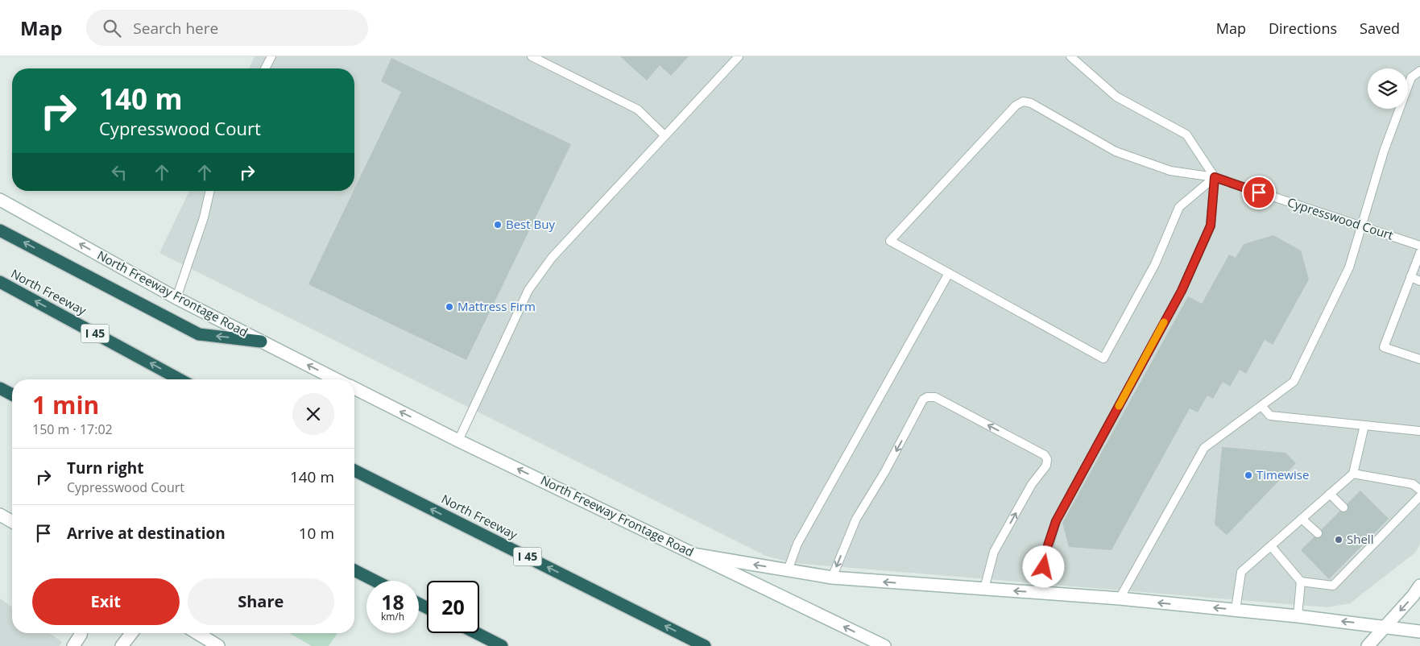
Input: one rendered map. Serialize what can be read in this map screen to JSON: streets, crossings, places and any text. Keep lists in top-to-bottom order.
{
  "streets": {
    "highway": ["North Freeway", "I 45"],
    "main road": ["North Freeway Frontage Road"],
    "lane": ["Cypresswood Court"]
  },
  "one_way": ["North Freeway Frontage Road"],
  "places": [
    "Best Buy",
    "Mattress Firm",
    "Timewise",
    "Shell"
  ],
  "page": {
    "header": "Map",
    "search": "Search here",
    "nav": ["Map", "Directions", "Saved"],
    "turn": ["140 m", "Cypresswood Court"],
    "heading": ["1 min", "150 m · 17:02"],
    "list": [
      {
        "name": "Turn right",
        "note": "Cypresswood Court",
        "value": "140 m"
      },
      {
        "name": "Arrive at destination",
        "value": "10 m"
      }
    ],
    "buttons": ["Exit", "Share"],
    "speed": "18 km/h",
    "limit": "20"
  }
}
